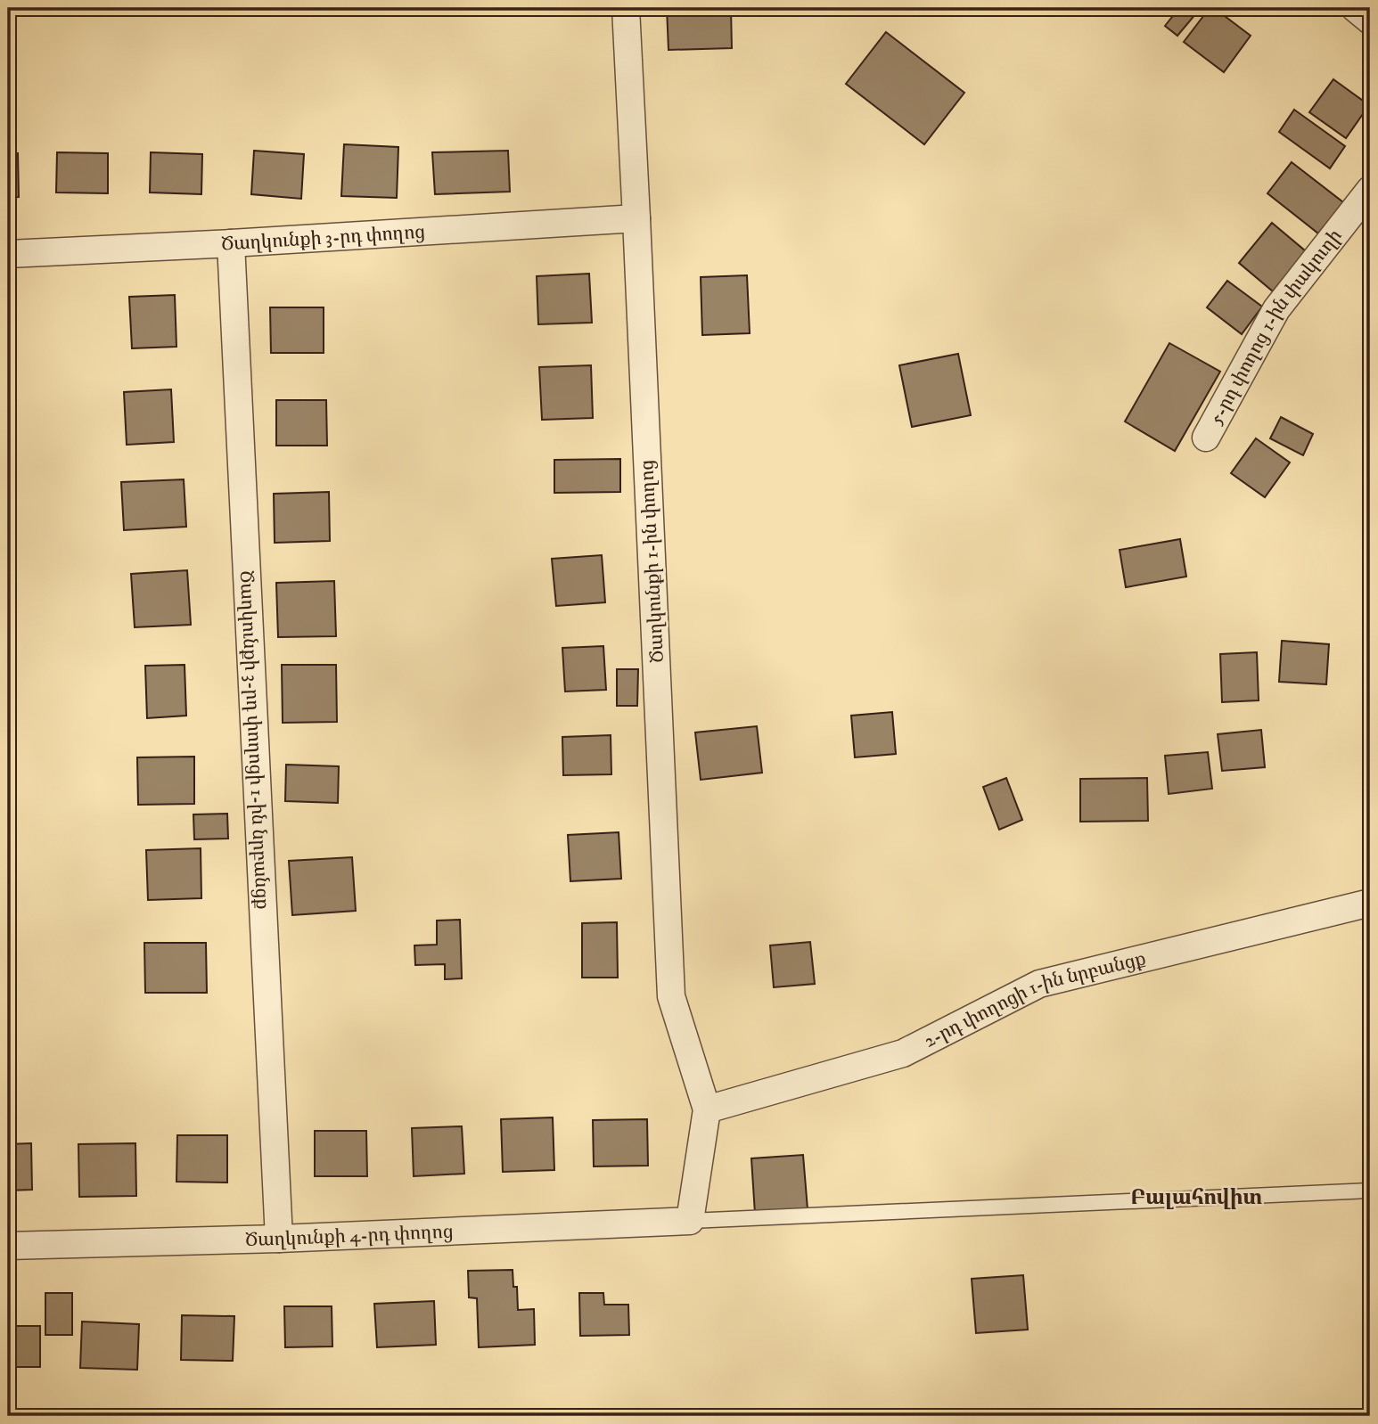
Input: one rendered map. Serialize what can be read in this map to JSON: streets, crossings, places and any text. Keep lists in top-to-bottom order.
{
  "streets": {
    "street": [
      "Ծաղկունքի 3-րդ փողոց",
      "5-րդ փողոց 1-ին փակուղի",
      "Ծաղկունքի 1-ին փողոց",
      "Ծաղկունքի 3-րդ փողոցի 1-ին նրբանցք",
      "2-րդ փողոցի 1-ին նրբանցք",
      "Ծաղկունքի 4-րդ փողոց"
    ]
  },
  "crossings": [
    ["Ծաղկունքի 3-րդ փողոց", "Ծաղկունքի 1-ին փողոց"],
    ["Ծաղկունքի 3-րդ փողոց", "Ծաղկունքի 3-րդ փողոցի 1-ին նրբանցք"],
    ["Ծաղկունքի 1-ին փողոց", "2-րդ փողոցի 1-ին նրբանցք"],
    ["Ծաղկունքի 3-րդ փողոցի 1-ին նրբանցք", "Ծաղկունքի 4-րդ փողոց"]
  ],
  "districts": ["Բալահովիտ"]
}
